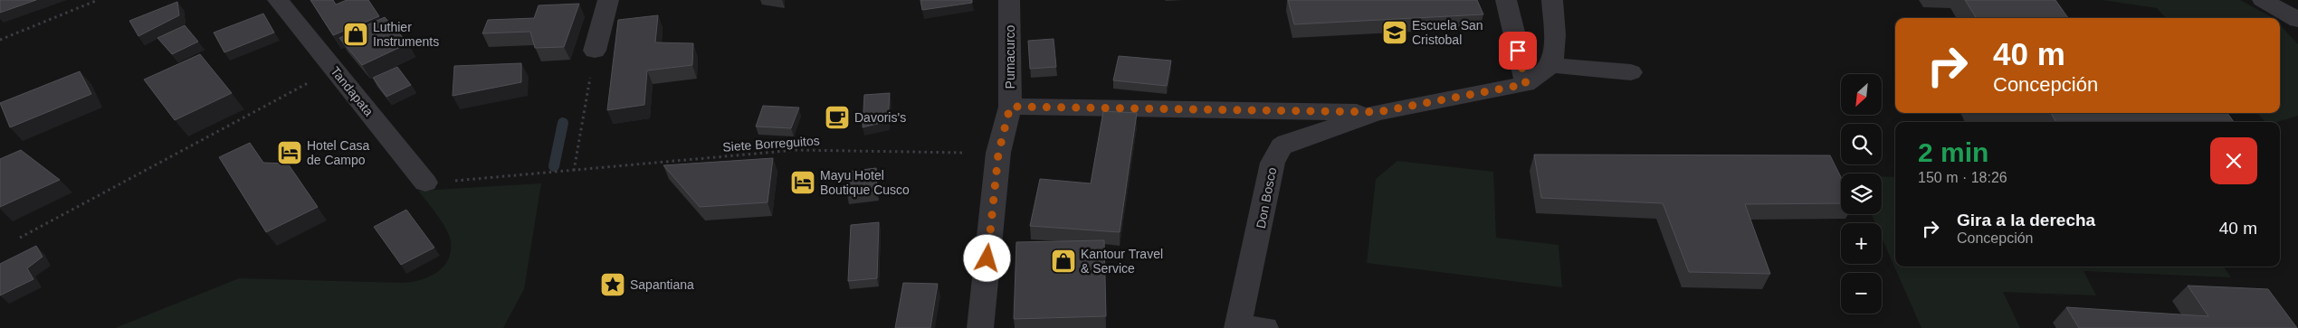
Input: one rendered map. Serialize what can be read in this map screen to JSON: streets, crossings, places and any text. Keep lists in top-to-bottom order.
{
  "streets": {
    "street": ["Pumacurco", "Tandapata", "Don Bosco"],
    "path": ["Siete Borreguitos"]
  },
  "crossings": [
    ["Pumacurco", "Siete Borreguitos"],
    ["Tandapata", "Siete Borreguitos"]
  ],
  "places": {
    "school or university": ["Escuela San Cristobal"],
    "shop": ["Luthier Instruments", "Kantour Travel & Service"],
    "cafe": ["Davoris's"],
    "hotel": ["Hotel Casa de Campo", "Mayu Hotel Boutique Cusco"],
    "place": ["Sapantiana"]
  },
  "north": "bottom left",
  "page": {
    "turn": ["40 m", "Concepción"],
    "map_buttons": ["+", "−"],
    "heading": ["2 min", "150 m · 18:26"],
    "list": [
      {
        "name": "Gira a la derecha",
        "note": "Concepción",
        "value": "40 m"
      }
    ]
  }
}
